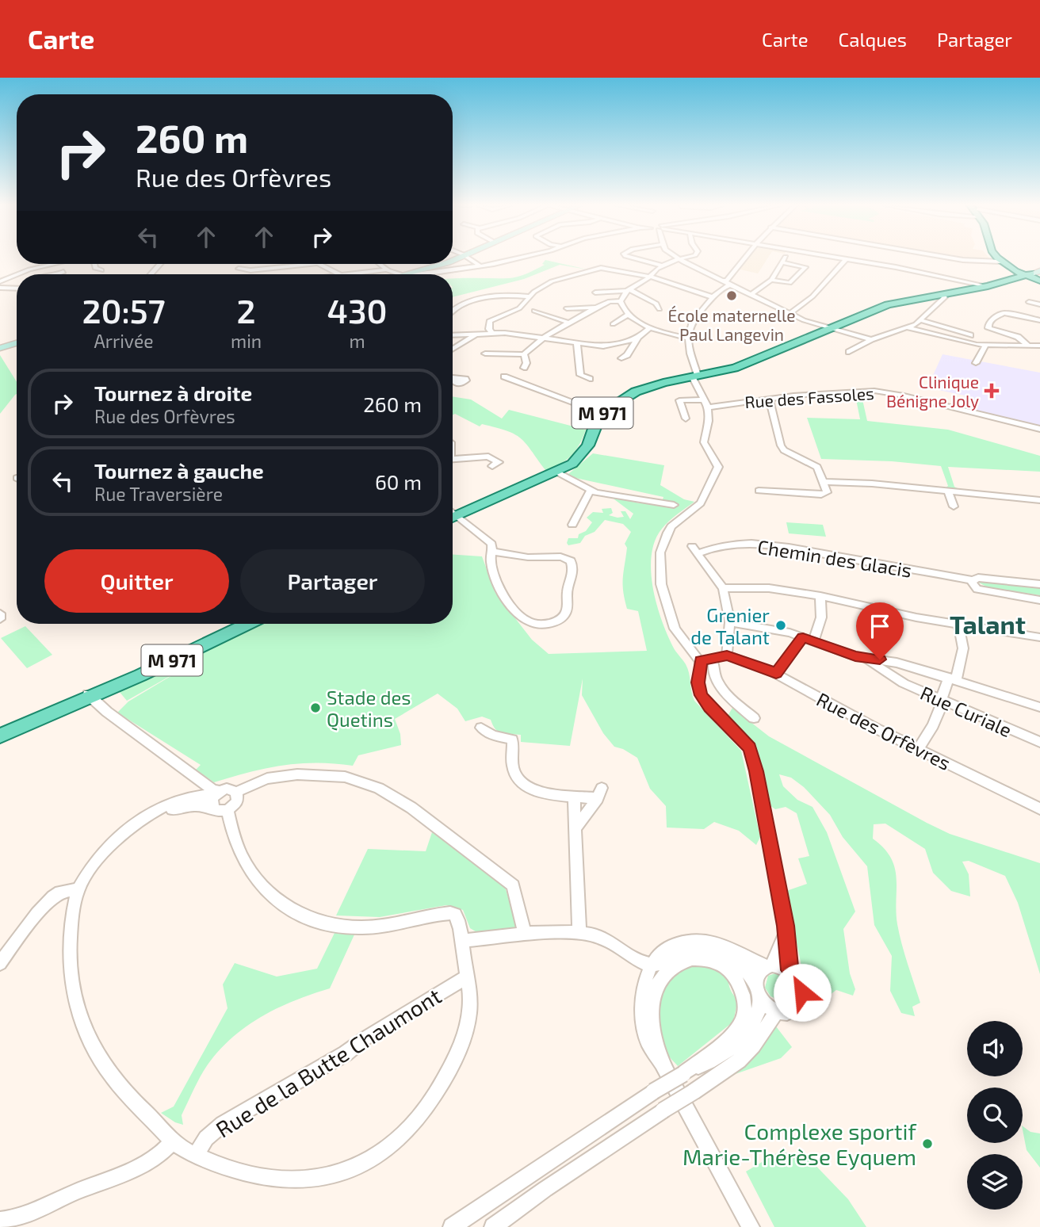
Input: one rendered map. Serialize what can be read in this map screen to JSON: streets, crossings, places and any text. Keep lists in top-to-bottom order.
{
  "streets": {
    "main road": ["M 971"],
    "street": [
      "Rue des Fassoles",
      "Chemin des Glacis",
      "Rue Curiale",
      "Rue des Orfèvres",
      "Rue de la Butte Chaumont"
    ]
  },
  "districts": ["Talant"],
  "places": {
    "other": [
      "École maternelle Paul Langevin",
      "Grenier de Talant",
      "Stade des Quetins",
      "Complexe sportif Marie-Thérèse Eyquem"
    ],
    "health": ["Clinique Bénigne Joly"]
  },
  "page": {
    "header": "Carte",
    "nav": ["Carte", "Calques", "Partager"],
    "turn": ["260 m", "Rue des Orfèvres"],
    "eta": [
      "20:57",
      "Arrivée",
      "2",
      "min",
      "430",
      "m"
    ],
    "list": [
      {
        "name": "Tournez à droite",
        "note": "Rue des Orfèvres",
        "value": "260 m"
      },
      {
        "name": "Tournez à gauche",
        "note": "Rue Traversière",
        "value": "60 m"
      }
    ],
    "buttons": ["Quitter", "Partager"]
  }
}
